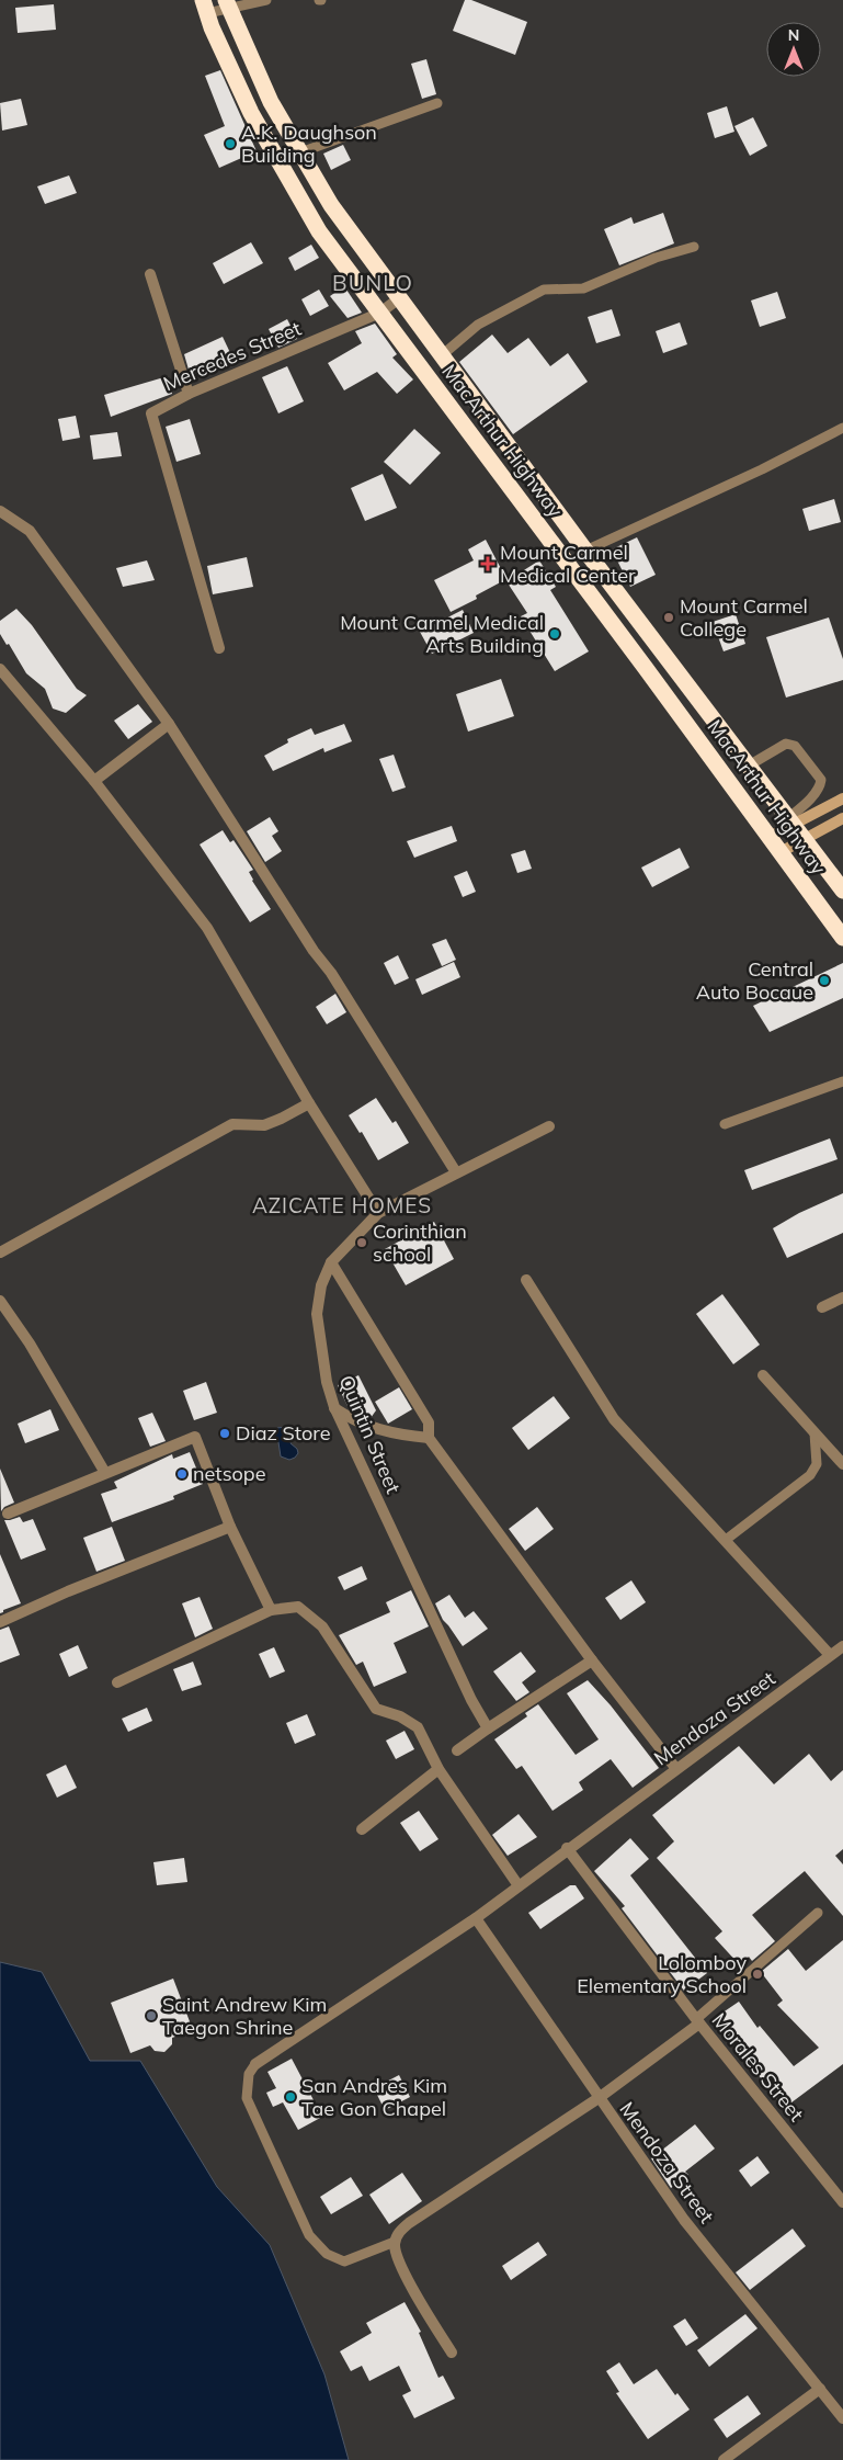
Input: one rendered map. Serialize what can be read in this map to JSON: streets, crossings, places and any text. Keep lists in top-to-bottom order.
{
  "streets": {
    "highway": ["MacArthur Highway"],
    "street": [
      "Mercedes Street",
      "Quintin Street",
      "Mendoza Street",
      "Morales Street"
    ]
  },
  "crossings": [
    ["Mercedes Street", "MacArthur Highway"],
    ["Mendoza Street", "Morales Street"]
  ],
  "districts": ["BUNLO", "AZICATE HOMES"],
  "places": {
    "other": [
      "A.K. Daughson Building",
      "Mount Carmel College",
      "Mount Carmel Medical Arts Building",
      "Central Auto Bocaue",
      "Corinthian school",
      "Diaz Store",
      "netsope",
      "Lolomboy Elementary School",
      "Saint Andrew Kim Taegon Shrine",
      "San Andres Kim Tae Gon Chapel"
    ],
    "health": ["Mount Carmel Medical Center"]
  },
  "north": "top"
}
